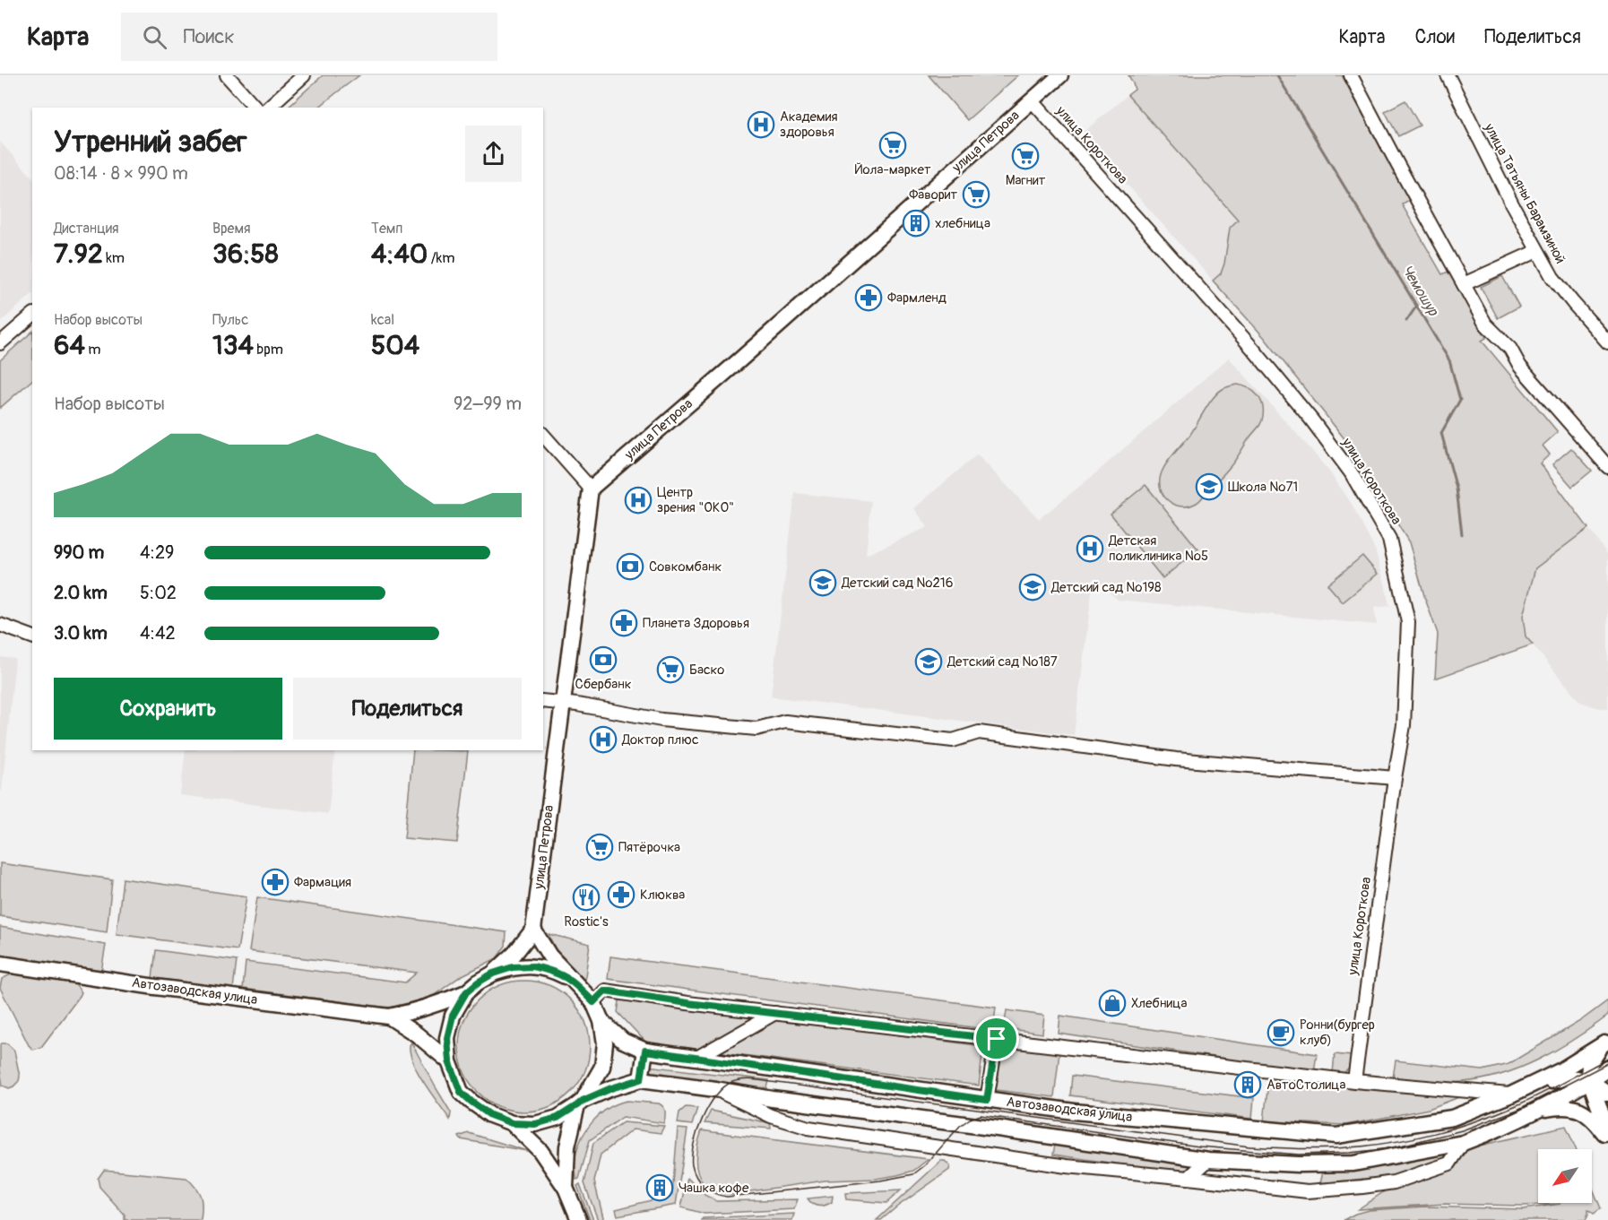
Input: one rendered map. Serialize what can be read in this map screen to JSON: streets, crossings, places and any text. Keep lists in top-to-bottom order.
{
  "streets": {
    "main road": ["улица Петрова", "Автозаводская улица"],
    "street": ["улица Короткова", "улица Татьяны Барамзиной"]
  },
  "crossings": [
    ["улица Петрова", "улица Короткова"]
  ],
  "water": ["Чемошур"],
  "places": {
    "hospital": [
      "Академия здоровья",
      "Центр зрения \"ОКО\"",
      "Детская поликлиника №5",
      "Доктор плюс"
    ],
    "supermarket": [
      "Йола-маркет",
      "Магнит",
      "Фаворит",
      "Баско",
      "Пятёрочка"
    ],
    "building": ["хлебница", "АвтоСтолица", "Чашка кофе"],
    "pharmacy": [
      "Фармленд",
      "Планета Здоровья",
      "Фармация",
      "Клюква"
    ],
    "school or university": [
      "Школа №71",
      "Детский сад №216",
      "Детский сад №198",
      "Детский сад №187"
    ],
    "bank": ["Совкомбанк", "Сбербанк"],
    "restaurant": ["Rostic's"],
    "shop": ["Хлебница"],
    "cafe": ["Ронни(бургер клуб)"]
  },
  "north": "bottom left",
  "page": {
    "header": "Карта",
    "search": "Поиск",
    "nav": ["Карта", "Слои", "Поделиться"],
    "heading": ["Утренний забег", "08:14 · 8 × 990 m"],
    "stats": [
      ["Дистанция", "7.92 km"],
      ["Время", "36:58"],
      ["Темп", "4:40 /km"],
      ["Набор высоты", "64 m"],
      ["Пульс", "134 bpm"],
      ["kcal", "504"]
    ],
    "chart": ["Набор высоты", "92–99 m"],
    "list": [
      {
        "name": "990 m",
        "note": "4:29"
      },
      {
        "name": "2.0 km",
        "note": "5:02"
      },
      {
        "name": "3.0 km",
        "note": "4:42"
      }
    ],
    "buttons": ["Сохранить", "Поделиться"]
  }
}
